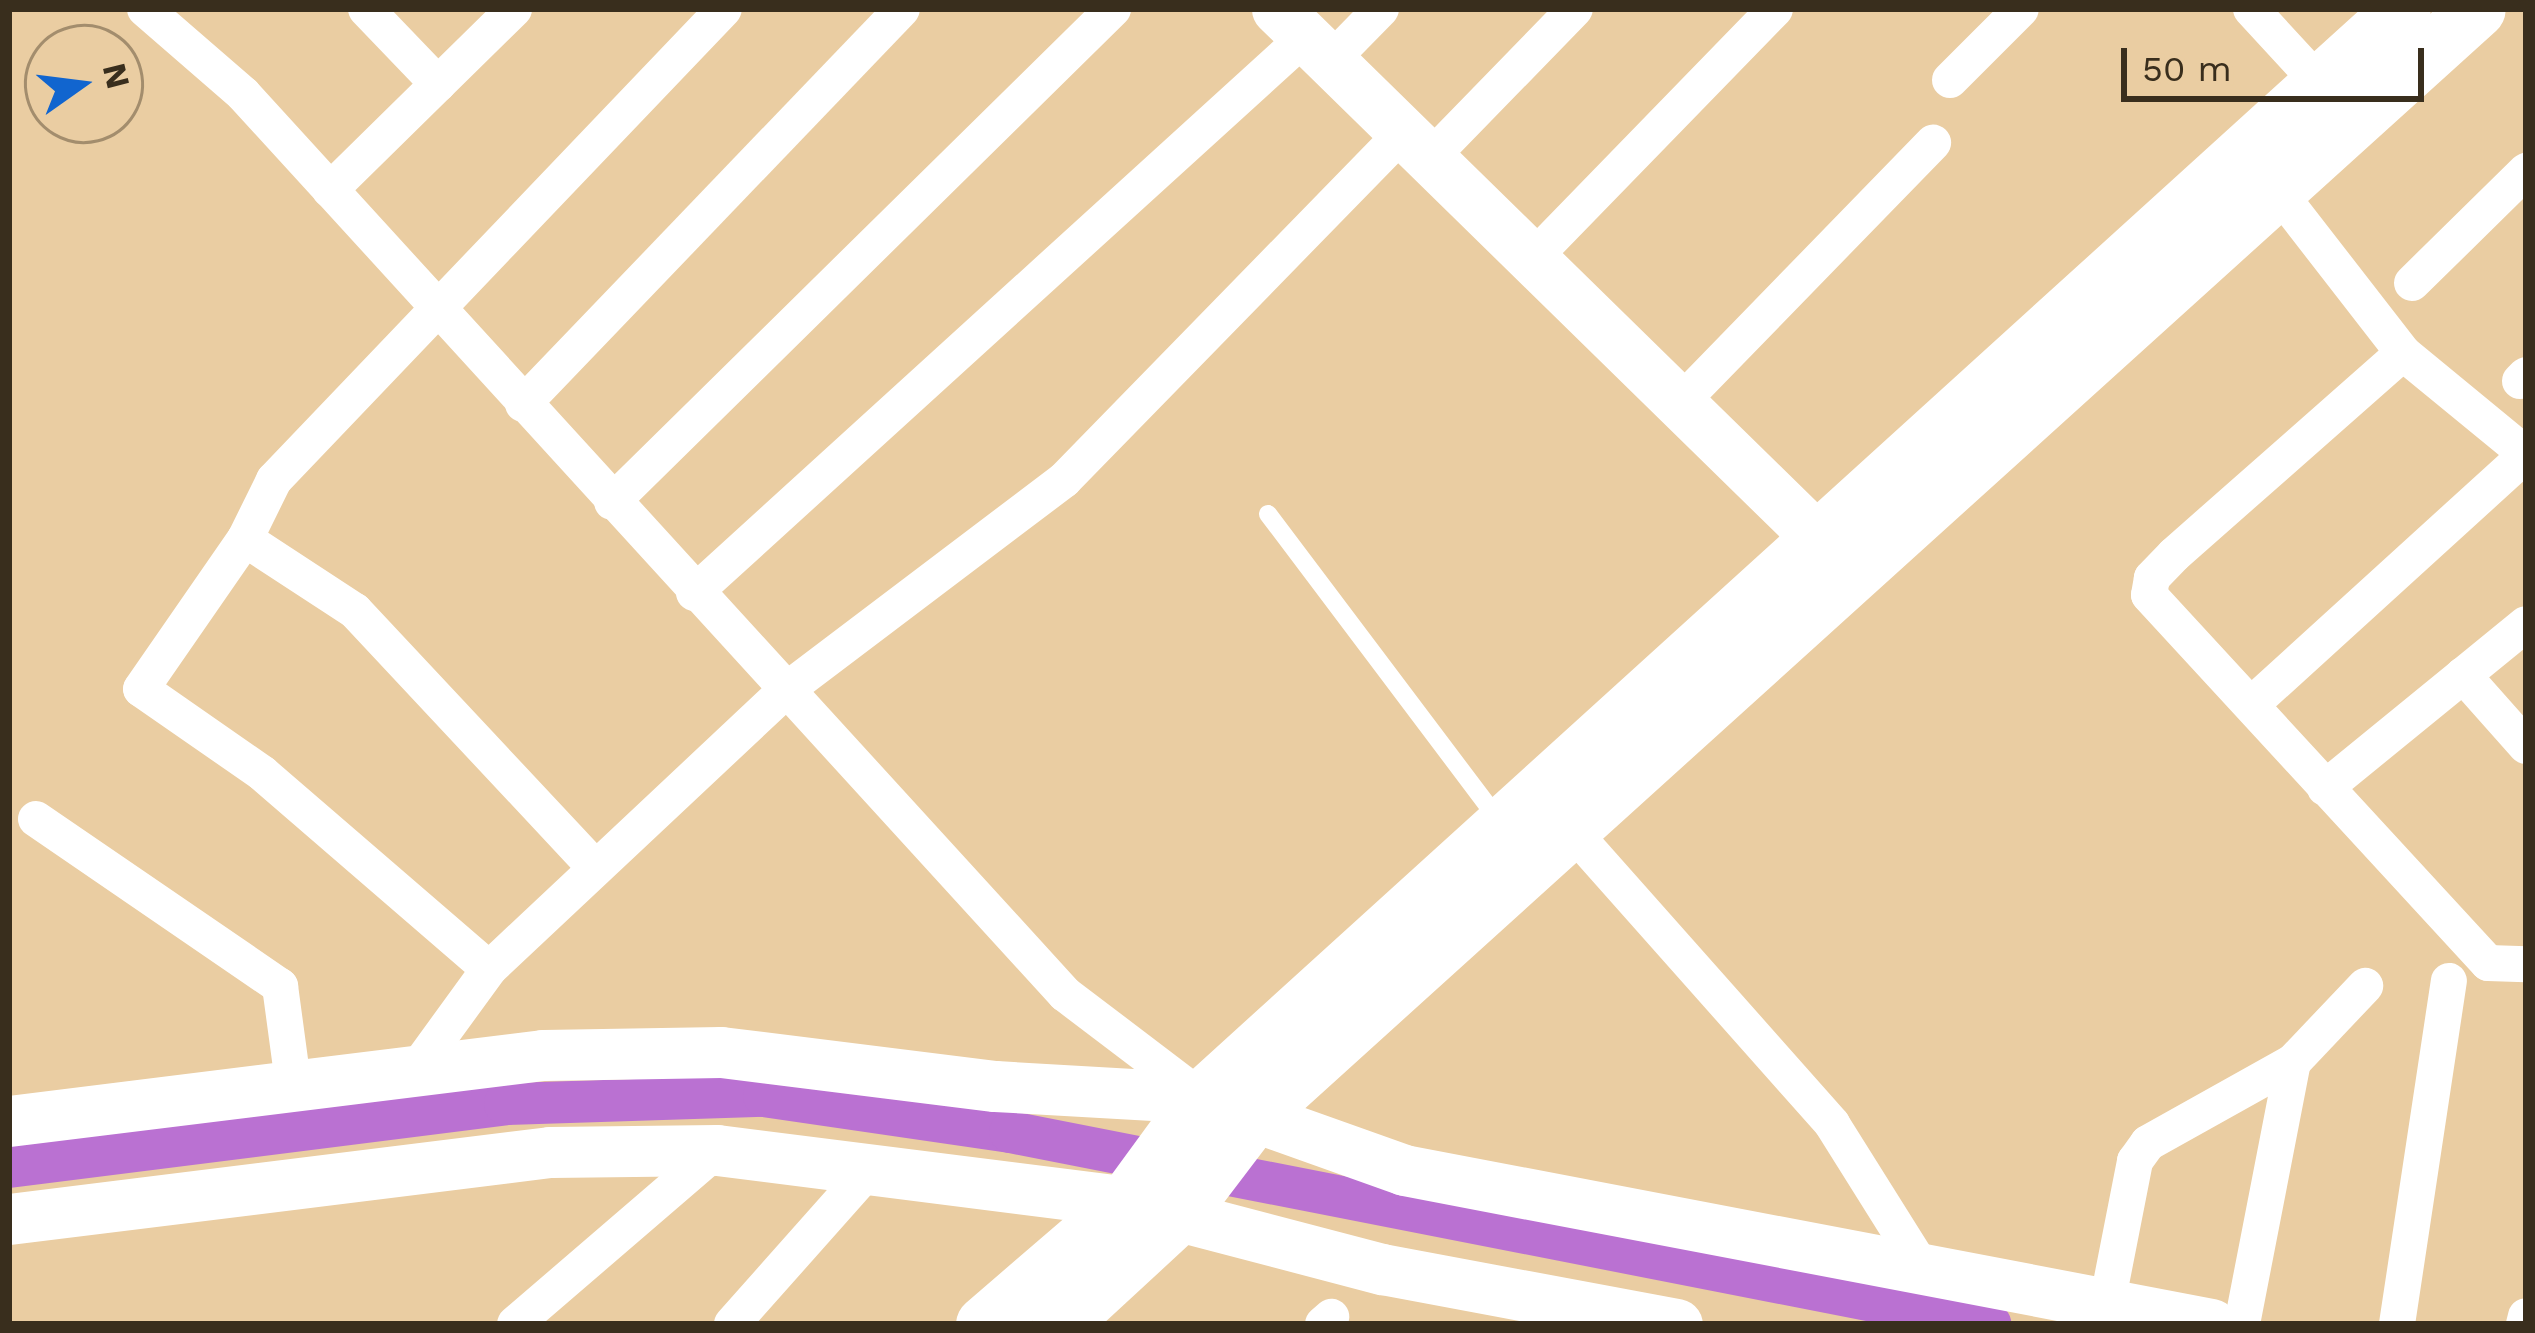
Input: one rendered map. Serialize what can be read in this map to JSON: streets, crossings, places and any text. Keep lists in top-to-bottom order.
{
  "scale_bar": "50 m",
  "north": "right"
}
